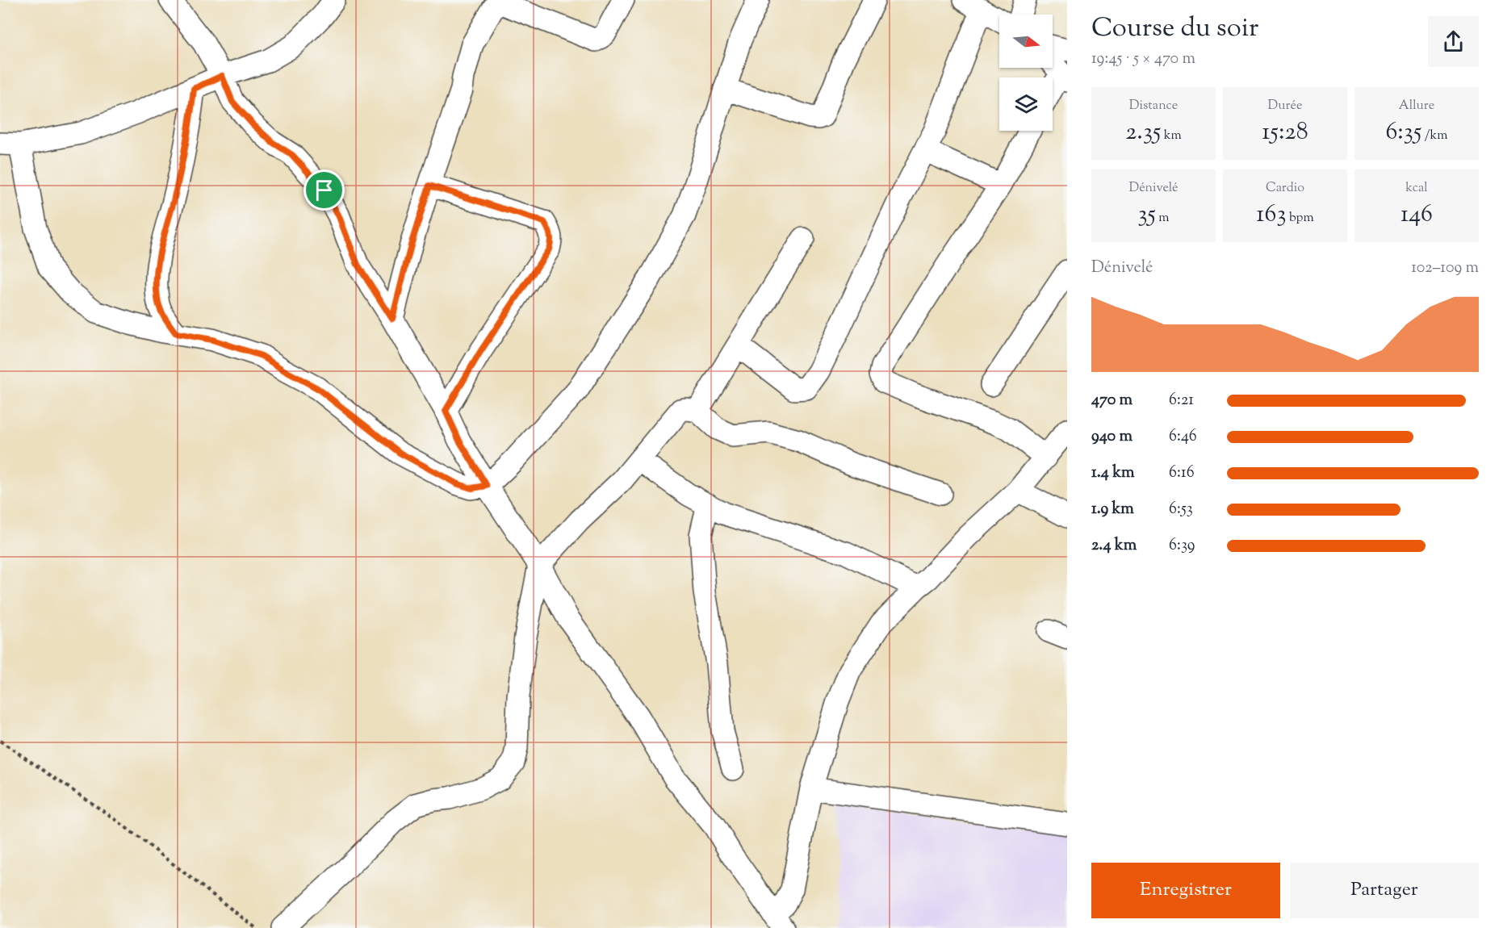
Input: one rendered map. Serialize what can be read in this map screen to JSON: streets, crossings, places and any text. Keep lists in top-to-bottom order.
{
  "north": "right",
  "page": {
    "heading": ["Course du soir", "19:45 · 5 × 470 m"],
    "stats": [
      ["Distance", "2.35 km"],
      ["Durée", "15:28"],
      ["Allure", "6:35 /km"],
      ["Dénivelé", "35 m"],
      ["Cardio", "163 bpm"],
      ["kcal", "146"]
    ],
    "chart": ["Dénivelé", "102–109 m"],
    "list": [
      {
        "name": "470 m",
        "note": "6:21"
      },
      {
        "name": "940 m",
        "note": "6:46"
      },
      {
        "name": "1.4 km",
        "note": "6:16"
      },
      {
        "name": "1.9 km",
        "note": "6:53"
      },
      {
        "name": "2.4 km",
        "note": "6:39"
      }
    ],
    "buttons": ["Enregistrer", "Partager"]
  }
}
